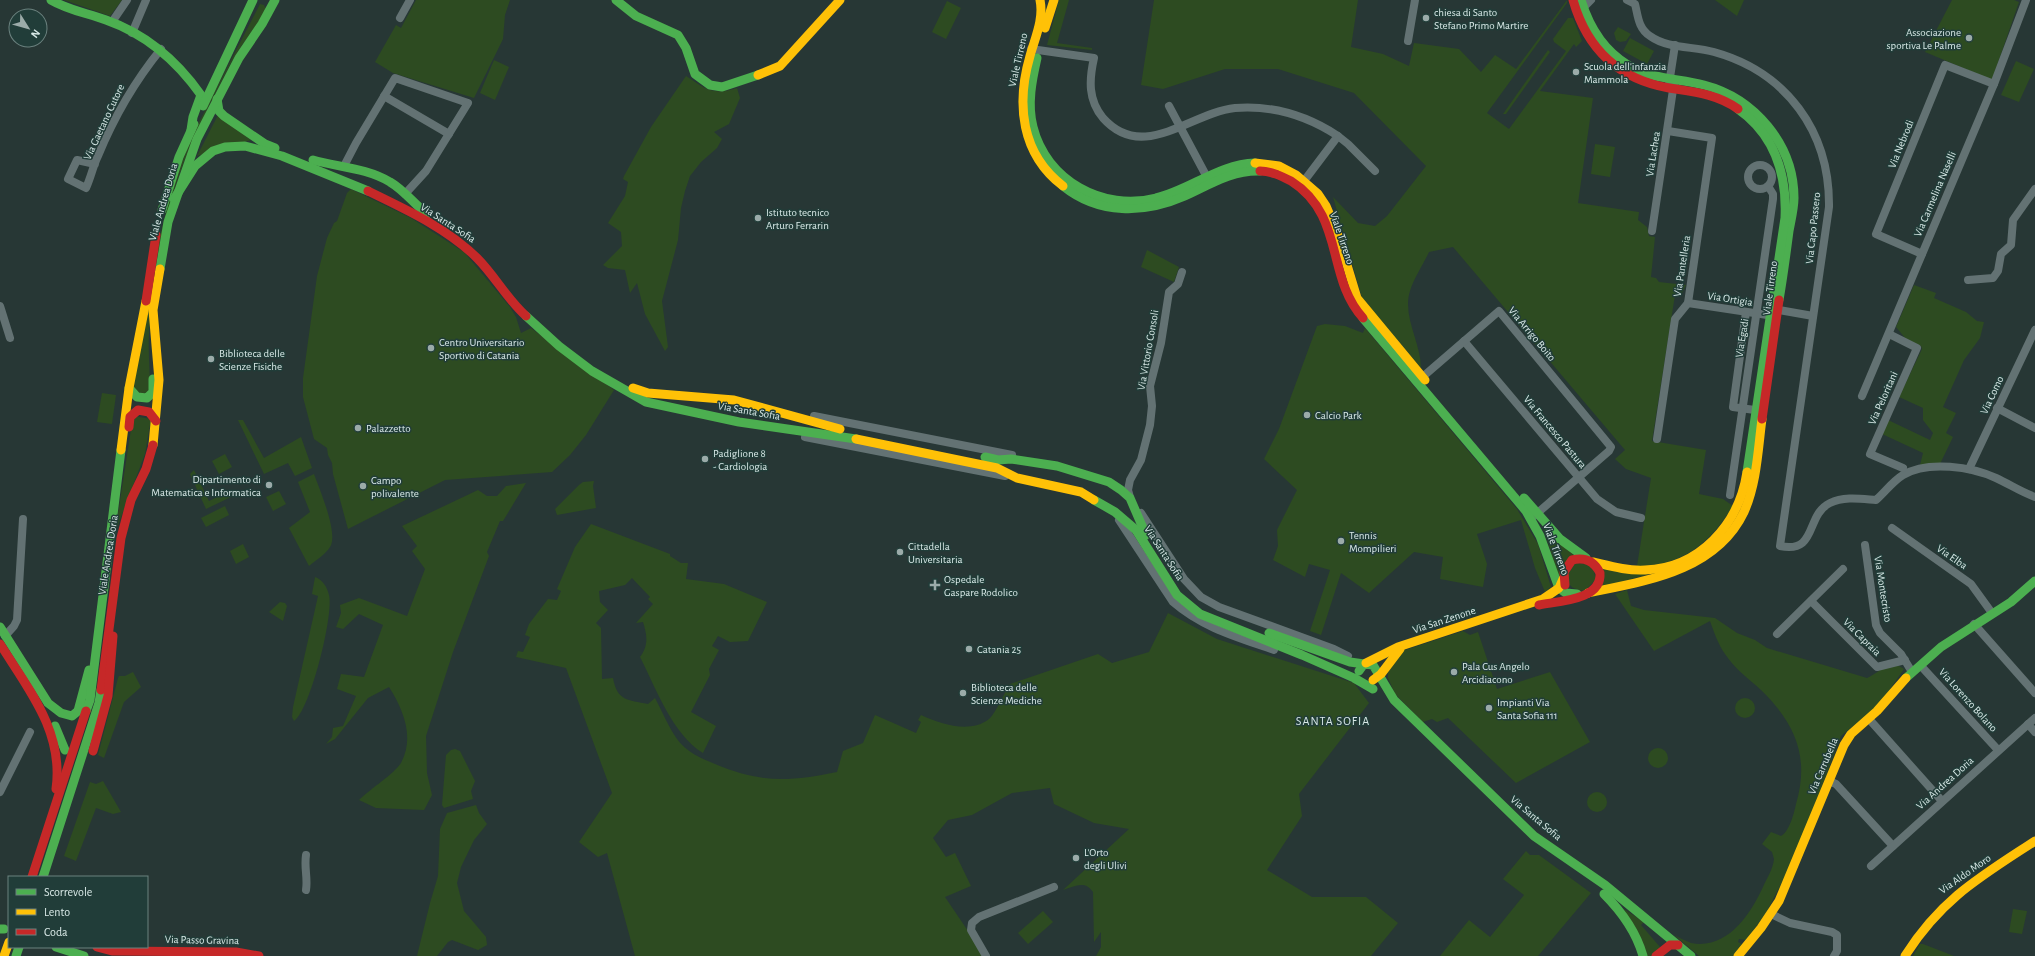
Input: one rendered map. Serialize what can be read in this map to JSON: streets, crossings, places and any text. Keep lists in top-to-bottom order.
{
  "streets": {
    "main road": [
      "Viale Tirreno",
      "Viale Andrea Doria",
      "Via Santa Sofia",
      "Via San Zenone",
      "Via Carrubella",
      "Via Aldo Moro",
      "Via Passo Gravina"
    ],
    "street": [
      "Via Gaetano Cutore",
      "Via Nebrodi",
      "Via Lachea",
      "Via Carmelina Naselli",
      "Via Capo Passero",
      "Via Pantelleria",
      "Via Ortigia",
      "Via Arrigo Boito",
      "Via Egadi",
      "Via Vittorio Consoli",
      "Via Como",
      "Via Peloritani",
      "Via Francesco Pastura",
      "Via Elba",
      "Via Montecristo",
      "Via Capraia",
      "Via Lorenzo Bolano",
      "Via Andrea Doria"
    ]
  },
  "crossings": [
    ["Viale Tirreno", "Via Lachea"],
    ["Viale Tirreno", "Via Ortigia"],
    ["Viale Tirreno", "Via Arrigo Boito"],
    ["Via Nebrodi", "Via Carmelina Naselli"],
    ["Via Lachea", "Via Capo Passero"],
    ["Via Lachea", "Via Pantelleria"],
    ["Via Carmelina Naselli", "Via Peloritani"],
    ["Viale Andrea Doria", "Via Santa Sofia"],
    ["Via Santa Sofia", "Via San Zenone"],
    ["Via Capo Passero", "Via Ortigia"],
    ["Via Capo Passero", "Via Como"],
    ["Via Pantelleria", "Via Ortigia"],
    ["Via Ortigia", "Via Egadi"],
    ["Via Arrigo Boito", "Via Francesco Pastura"],
    ["Via Elba", "Via Carrubella"],
    ["Via Montecristo", "Via Capraia"],
    ["Via Montecristo", "Via Carrubella"],
    ["Via Lorenzo Bolano", "Via Carrubella"],
    ["Via Lorenzo Bolano", "Via Andrea Doria"]
  ],
  "districts": ["SANTA SOFIA"],
  "places": {
    "other": [
      "chiesa di Santo Stefano Primo Martire",
      "Associazione sportiva Le Palme",
      "Scuola dell'infanzia Mammola",
      "Istituto tecnico Arturo Ferrarin",
      "Centro Universitario Sportivo di Catania",
      "Biblioteca delle Scienze Fisiche",
      "Calcio Park",
      "Palazzetto",
      "Padiglione 8 - Cardiologia",
      "Dipartimento di Matematica e Informatica",
      "Campo polivalente",
      "Tennis Mompilieri",
      "Cittadella Universitaria",
      "Catania 25",
      "Pala Cus Angelo Arcidiacono",
      "Biblioteca delle Scienze Mediche",
      "Impianti Via Santa Sofia 111",
      "L'Orto degli Ulivi"
    ],
    "health": ["Ospedale Gaspare Rodolico"]
  },
  "legend": ["Scorrevole", "Lento", "Coda"],
  "north": "bottom right"
}
